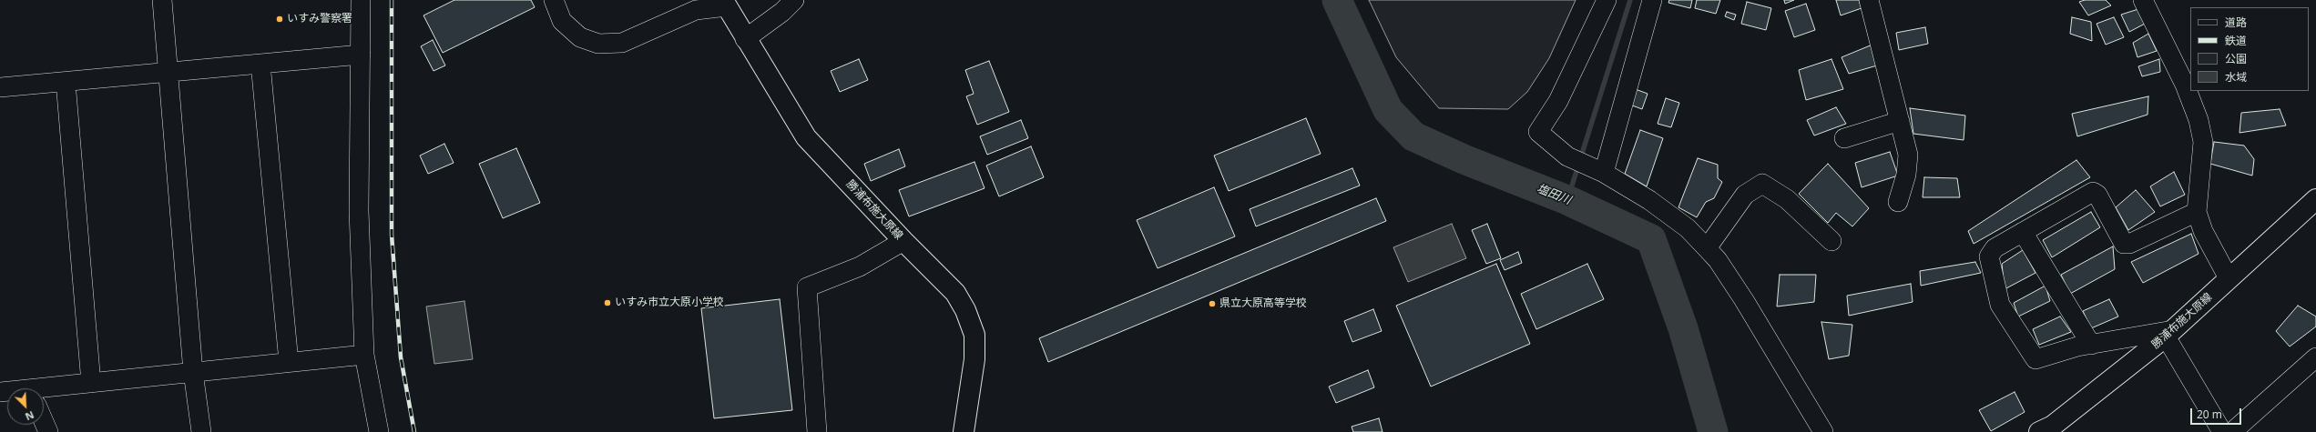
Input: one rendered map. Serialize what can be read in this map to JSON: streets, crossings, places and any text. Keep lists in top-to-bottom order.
{
  "streets": {
    "main road": ["勝浦布施大原線"]
  },
  "water": ["塩田川"],
  "places": ["いすみ警察署", "いすみ市立大原小学校", "県立大原高等学校"],
  "legend": [
    "道路",
    "鉄道",
    "公園",
    "水域"
  ],
  "scale_bar": "20 m",
  "north": "bottom right"
}
